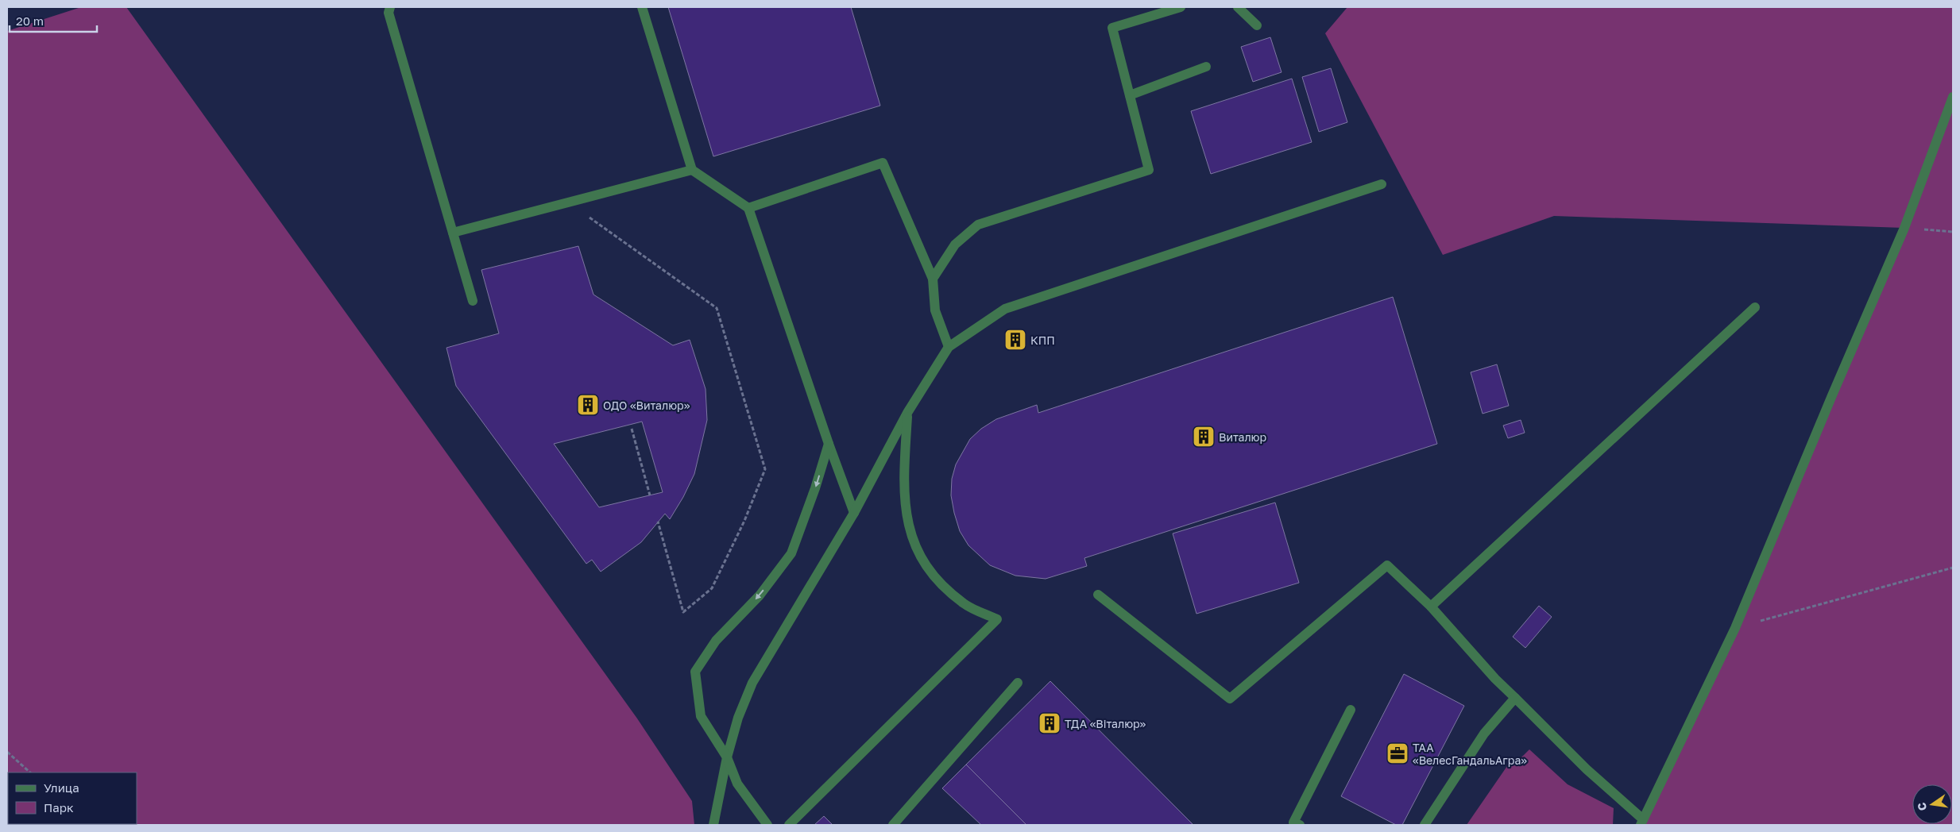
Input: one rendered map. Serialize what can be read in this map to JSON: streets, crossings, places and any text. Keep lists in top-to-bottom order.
{
  "places": {
    "building": [
      "КПП",
      "ОДО «Виталюр»",
      "Виталюр",
      "ТДА «Віталюр»"
    ],
    "office": ["ТАА «ВелесГандальАгра»"]
  },
  "legend": ["Улица", "Парк"],
  "scale_bar": "20 m",
  "north": "left"
}
